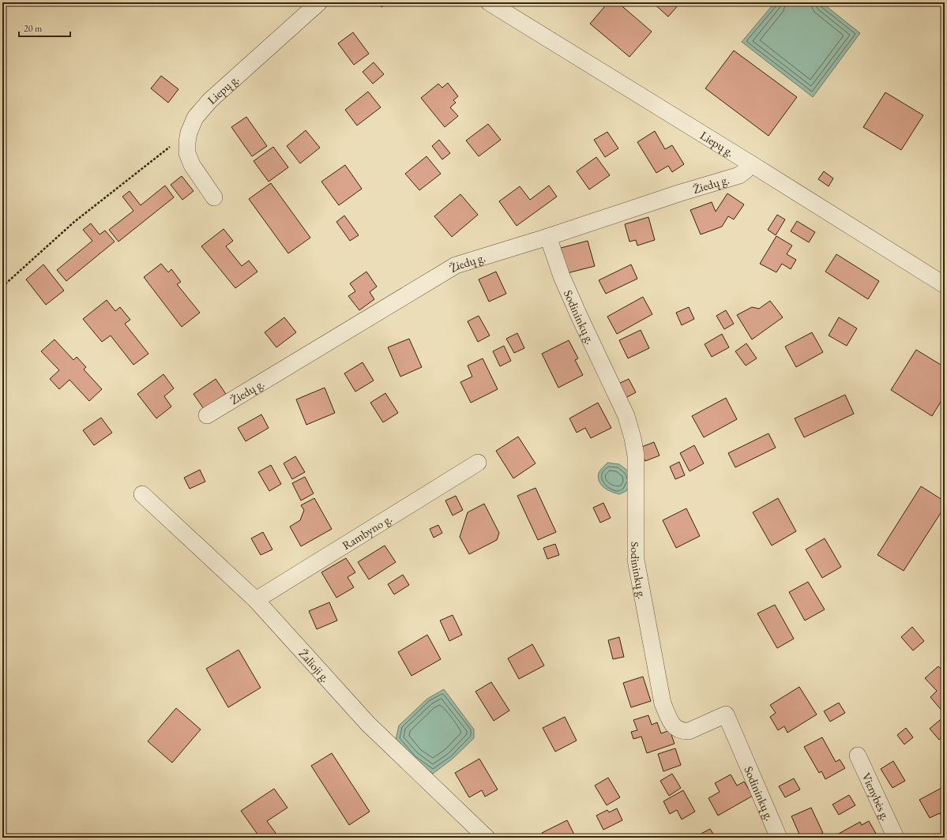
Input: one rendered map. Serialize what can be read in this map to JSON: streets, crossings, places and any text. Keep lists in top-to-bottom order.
{
  "streets": {
    "street": [
      "Liepų g.",
      "Žiedų g.",
      "Sodininkų g.",
      "Rambyno g.",
      "Žalioji g.",
      "Vienybės g."
    ]
  },
  "crossings": [
    ["Liepų g.", "Žiedų g."],
    ["Žiedų g.", "Sodininkų g."],
    ["Rambyno g.", "Žalioji g."]
  ],
  "scale_bar": "20 m"
}
